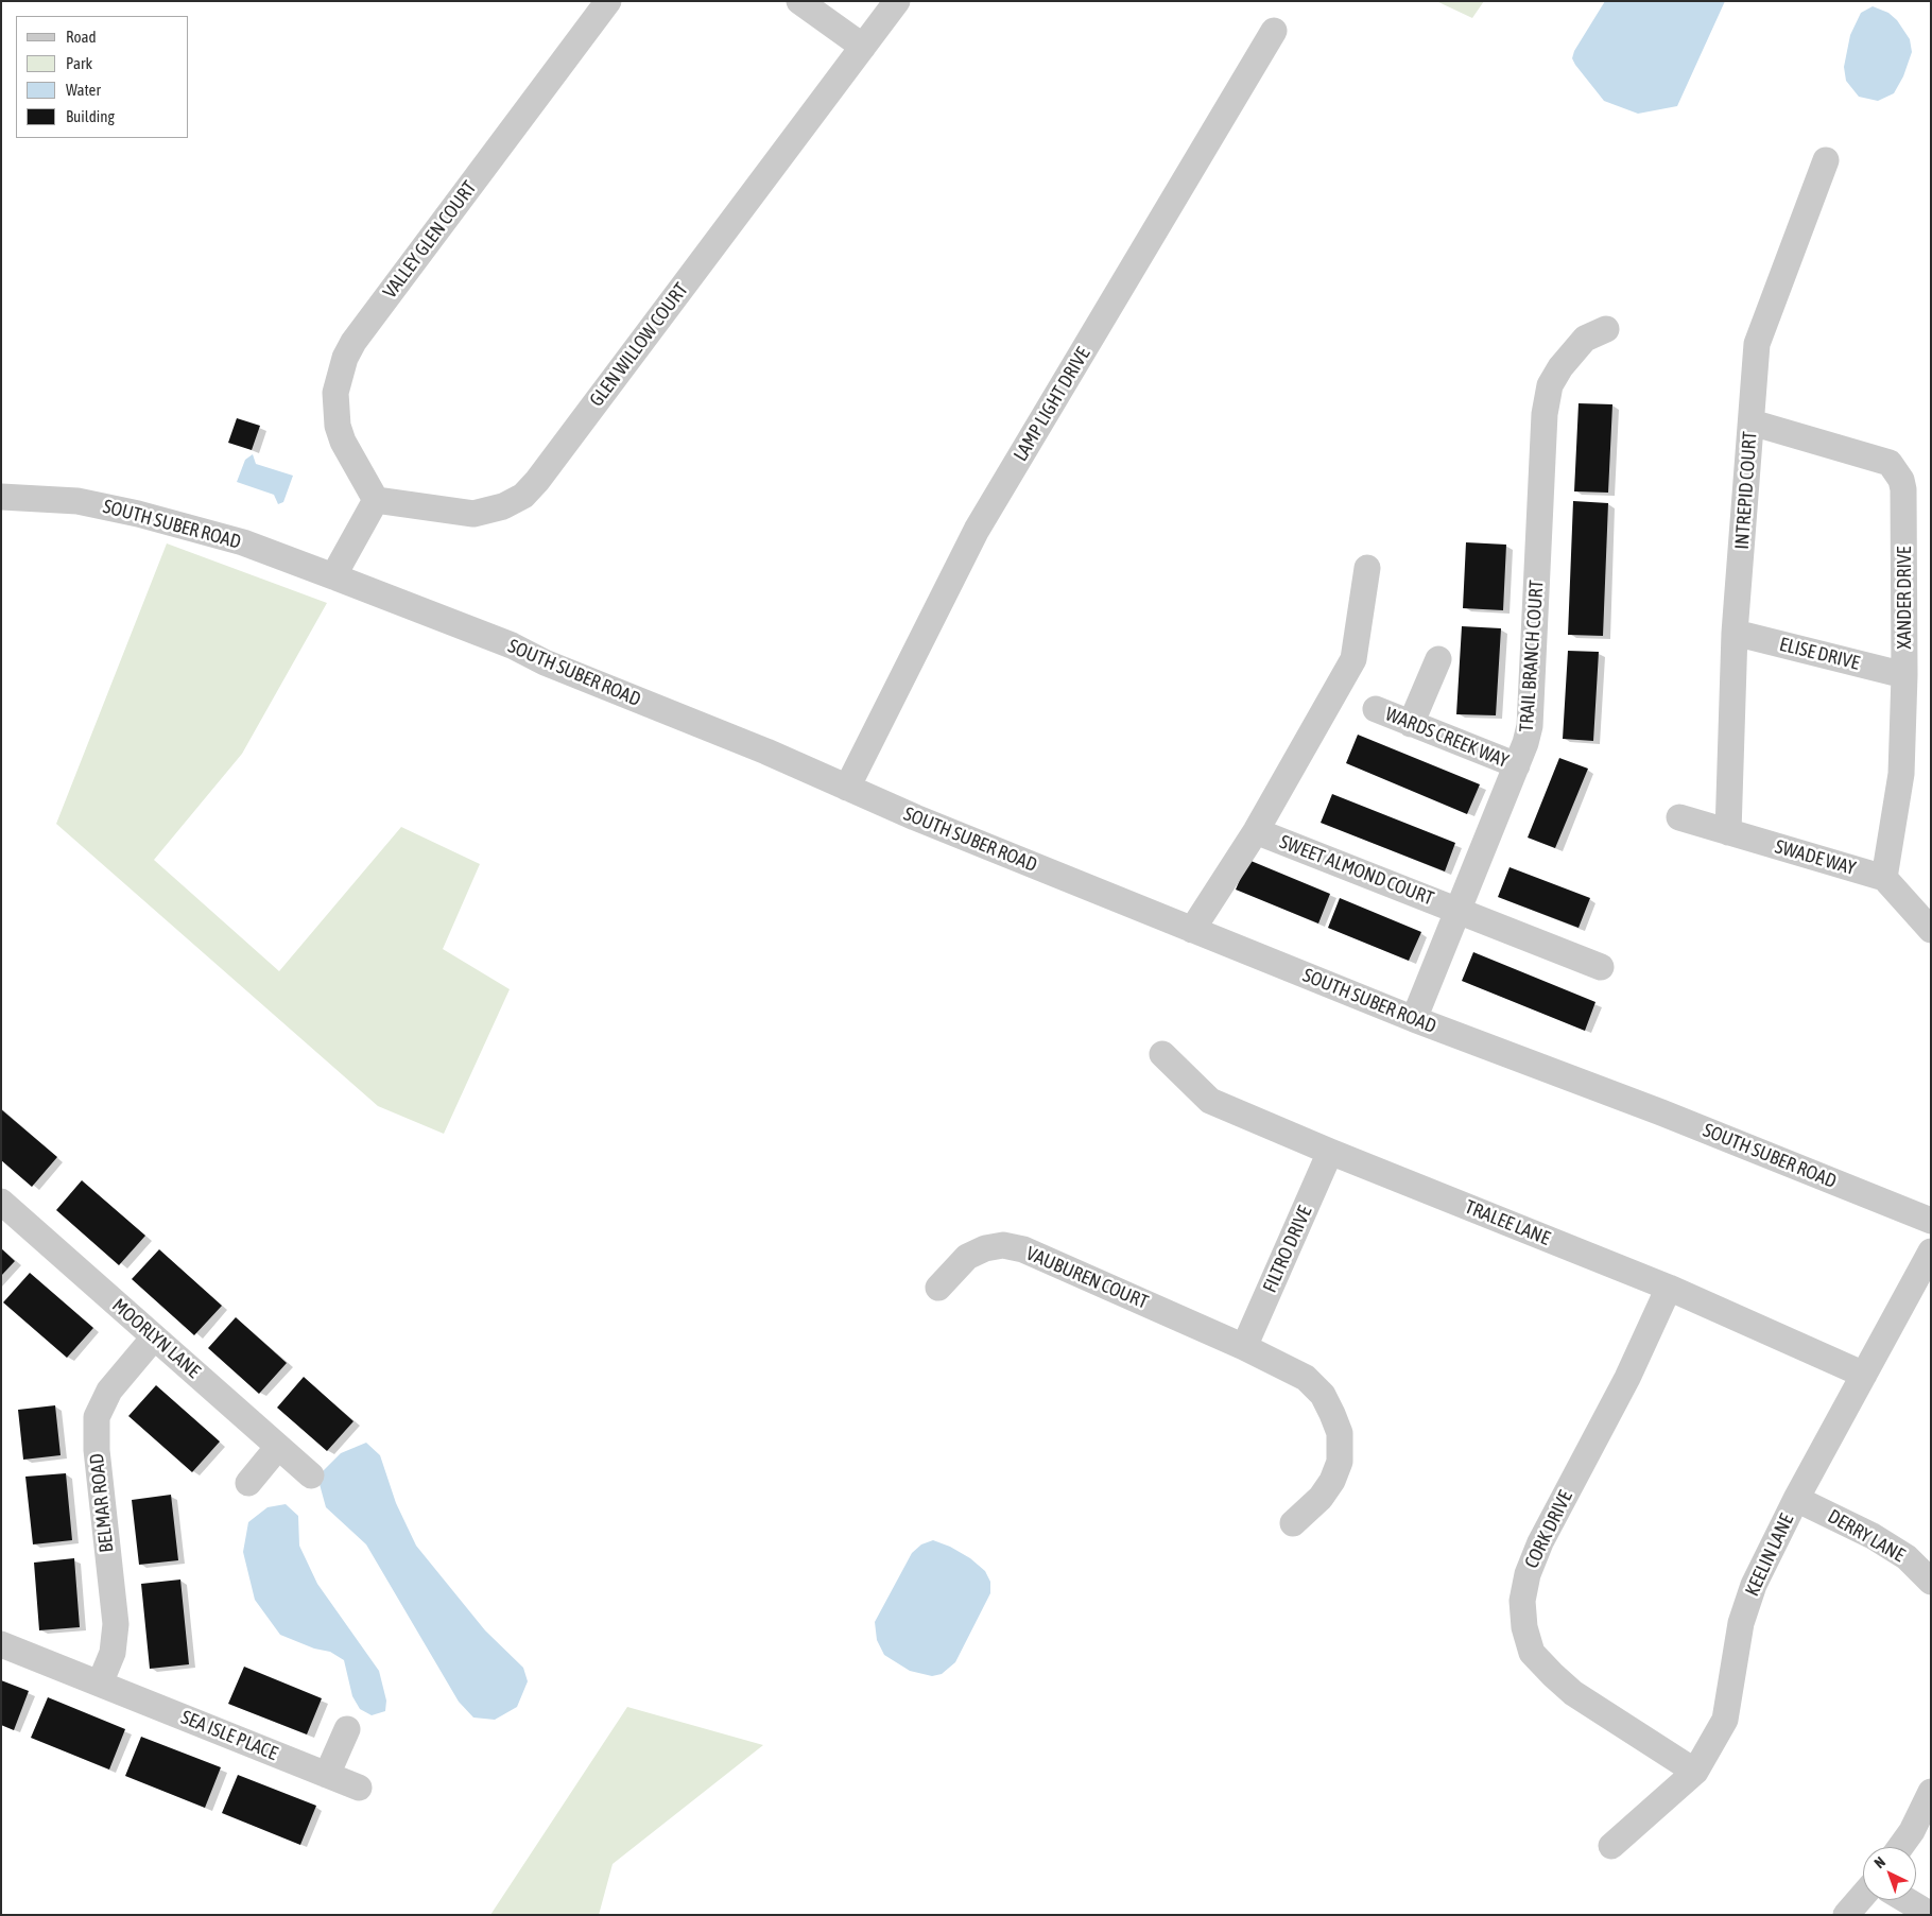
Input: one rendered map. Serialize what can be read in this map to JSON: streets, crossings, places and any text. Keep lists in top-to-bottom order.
{
  "streets": {
    "street": [
      "VALLEY GLEN COURT",
      "GLEN WILLOW COURT",
      "LAMP LIGHT DRIVE",
      "INTREPID COURT",
      "SOUTH SUBER ROAD",
      "XANDER DRIVE",
      "ELISE DRIVE",
      "TRAIL BRANCH COURT",
      "WARDS CREEK WAY",
      "SWADE WAY",
      "SWEET ALMOND COURT",
      "TRALEE LANE",
      "FILTRO DRIVE",
      "VAUBUREN COURT",
      "MOORLYN LANE",
      "BELMAR ROAD",
      "CORK DRIVE",
      "DERRY LANE",
      "KEELIN LANE",
      "SEA ISLE PLACE"
    ]
  },
  "crossings": [
    ["VALLEY GLEN COURT", "GLEN WILLOW COURT"],
    ["LAMP LIGHT DRIVE", "SOUTH SUBER ROAD"],
    ["INTREPID COURT", "XANDER DRIVE"],
    ["INTREPID COURT", "ELISE DRIVE"],
    ["INTREPID COURT", "SWADE WAY"],
    ["SOUTH SUBER ROAD", "TRAIL BRANCH COURT"],
    ["XANDER DRIVE", "ELISE DRIVE"],
    ["XANDER DRIVE", "SWADE WAY"],
    ["TRAIL BRANCH COURT", "WARDS CREEK WAY"],
    ["TRAIL BRANCH COURT", "SWEET ALMOND COURT"],
    ["TRALEE LANE", "FILTRO DRIVE"],
    ["TRALEE LANE", "CORK DRIVE"],
    ["TRALEE LANE", "KEELIN LANE"],
    ["FILTRO DRIVE", "VAUBUREN COURT"],
    ["MOORLYN LANE", "BELMAR ROAD"],
    ["BELMAR ROAD", "SEA ISLE PLACE"],
    ["CORK DRIVE", "KEELIN LANE"],
    ["DERRY LANE", "KEELIN LANE"]
  ],
  "legend": [
    "Road",
    "Park",
    "Water",
    "Building"
  ],
  "north": "top left"
}
